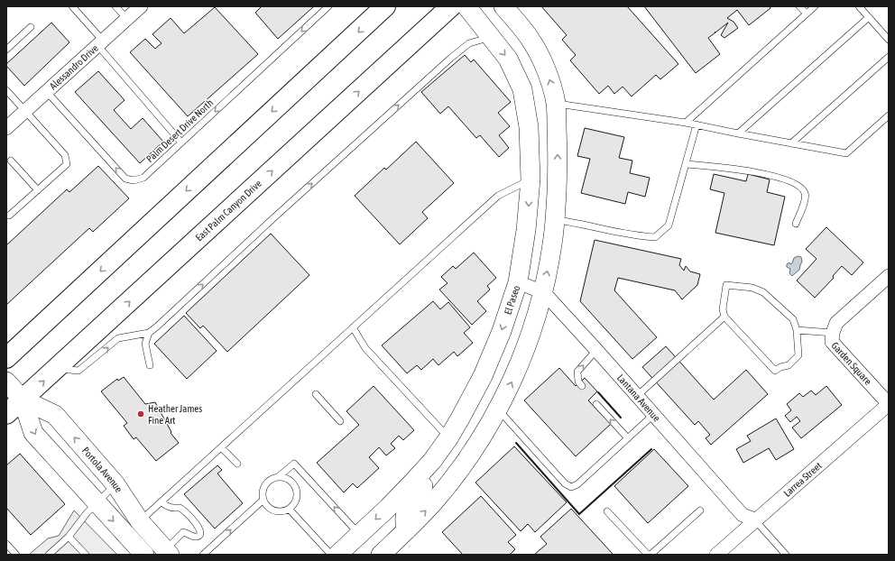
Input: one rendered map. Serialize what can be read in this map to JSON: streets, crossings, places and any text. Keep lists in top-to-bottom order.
{
  "streets": {
    "main road": ["East Palm Canyon Drive"],
    "street": [
      "Alessandro Drive",
      "El Paseo",
      "Garden Square",
      "Lantana Avenue",
      "Portola Avenue",
      "Larrea Street"
    ],
    "lane": ["Palm Desert Drive North"]
  },
  "crossings": [
    ["Alessandro Drive", "Palm Desert Drive North"],
    ["East Palm Canyon Drive", "Portola Avenue"],
    ["El Paseo", "Lantana Avenue"],
    ["Garden Square", "Larrea Street"],
    ["Lantana Avenue", "Larrea Street"]
  ],
  "places": ["Heather James Fine Art"]
}
